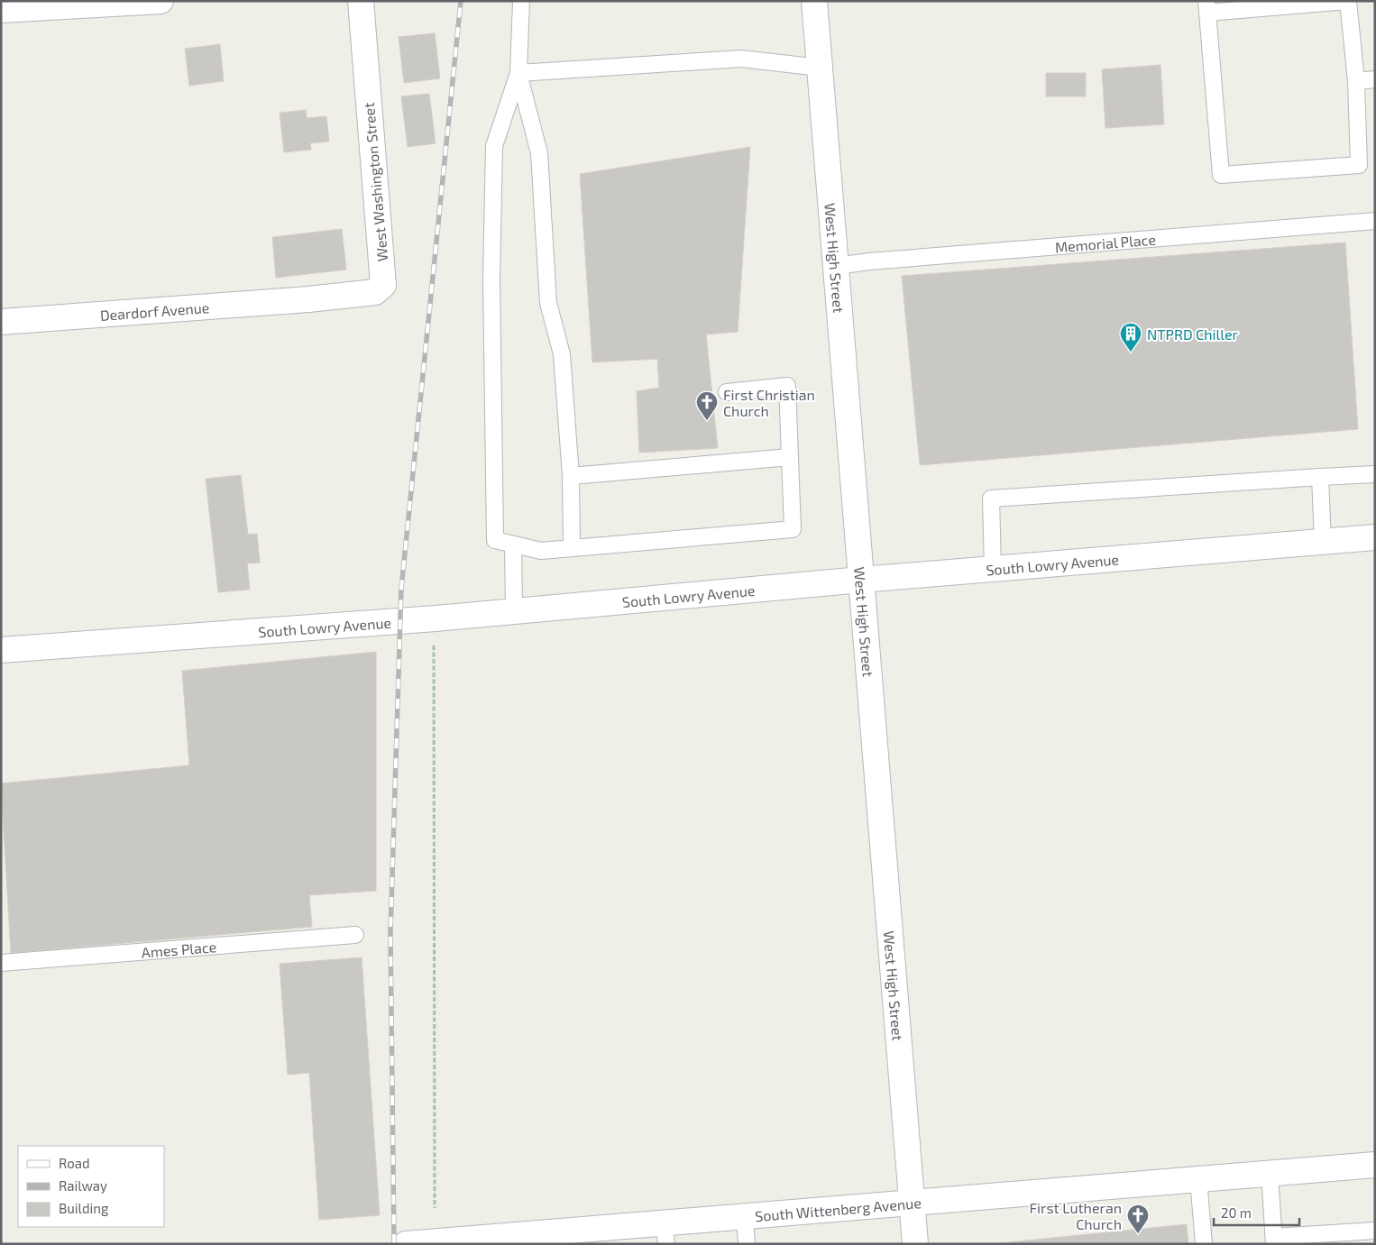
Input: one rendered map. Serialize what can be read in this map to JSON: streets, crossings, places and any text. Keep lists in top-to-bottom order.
{
  "streets": {
    "street": [
      "West Washington Street",
      "West High Street",
      "Deardorf Avenue",
      "South Lowry Avenue",
      "South Wittenberg Avenue"
    ],
    "lane": ["Memorial Place", "Ames Place"]
  },
  "crossings": [
    ["West Washington Street", "Deardorf Avenue"],
    ["Memorial Place", "West High Street"],
    ["West High Street", "South Lowry Avenue"],
    ["West High Street", "South Wittenberg Avenue"]
  ],
  "places": {
    "building": ["NTPRD Chiller"],
    "church": ["First Christian Church", "First Lutheran Church"]
  },
  "legend": ["Road", "Railway", "Building"],
  "scale_bar": "20 m"
}
